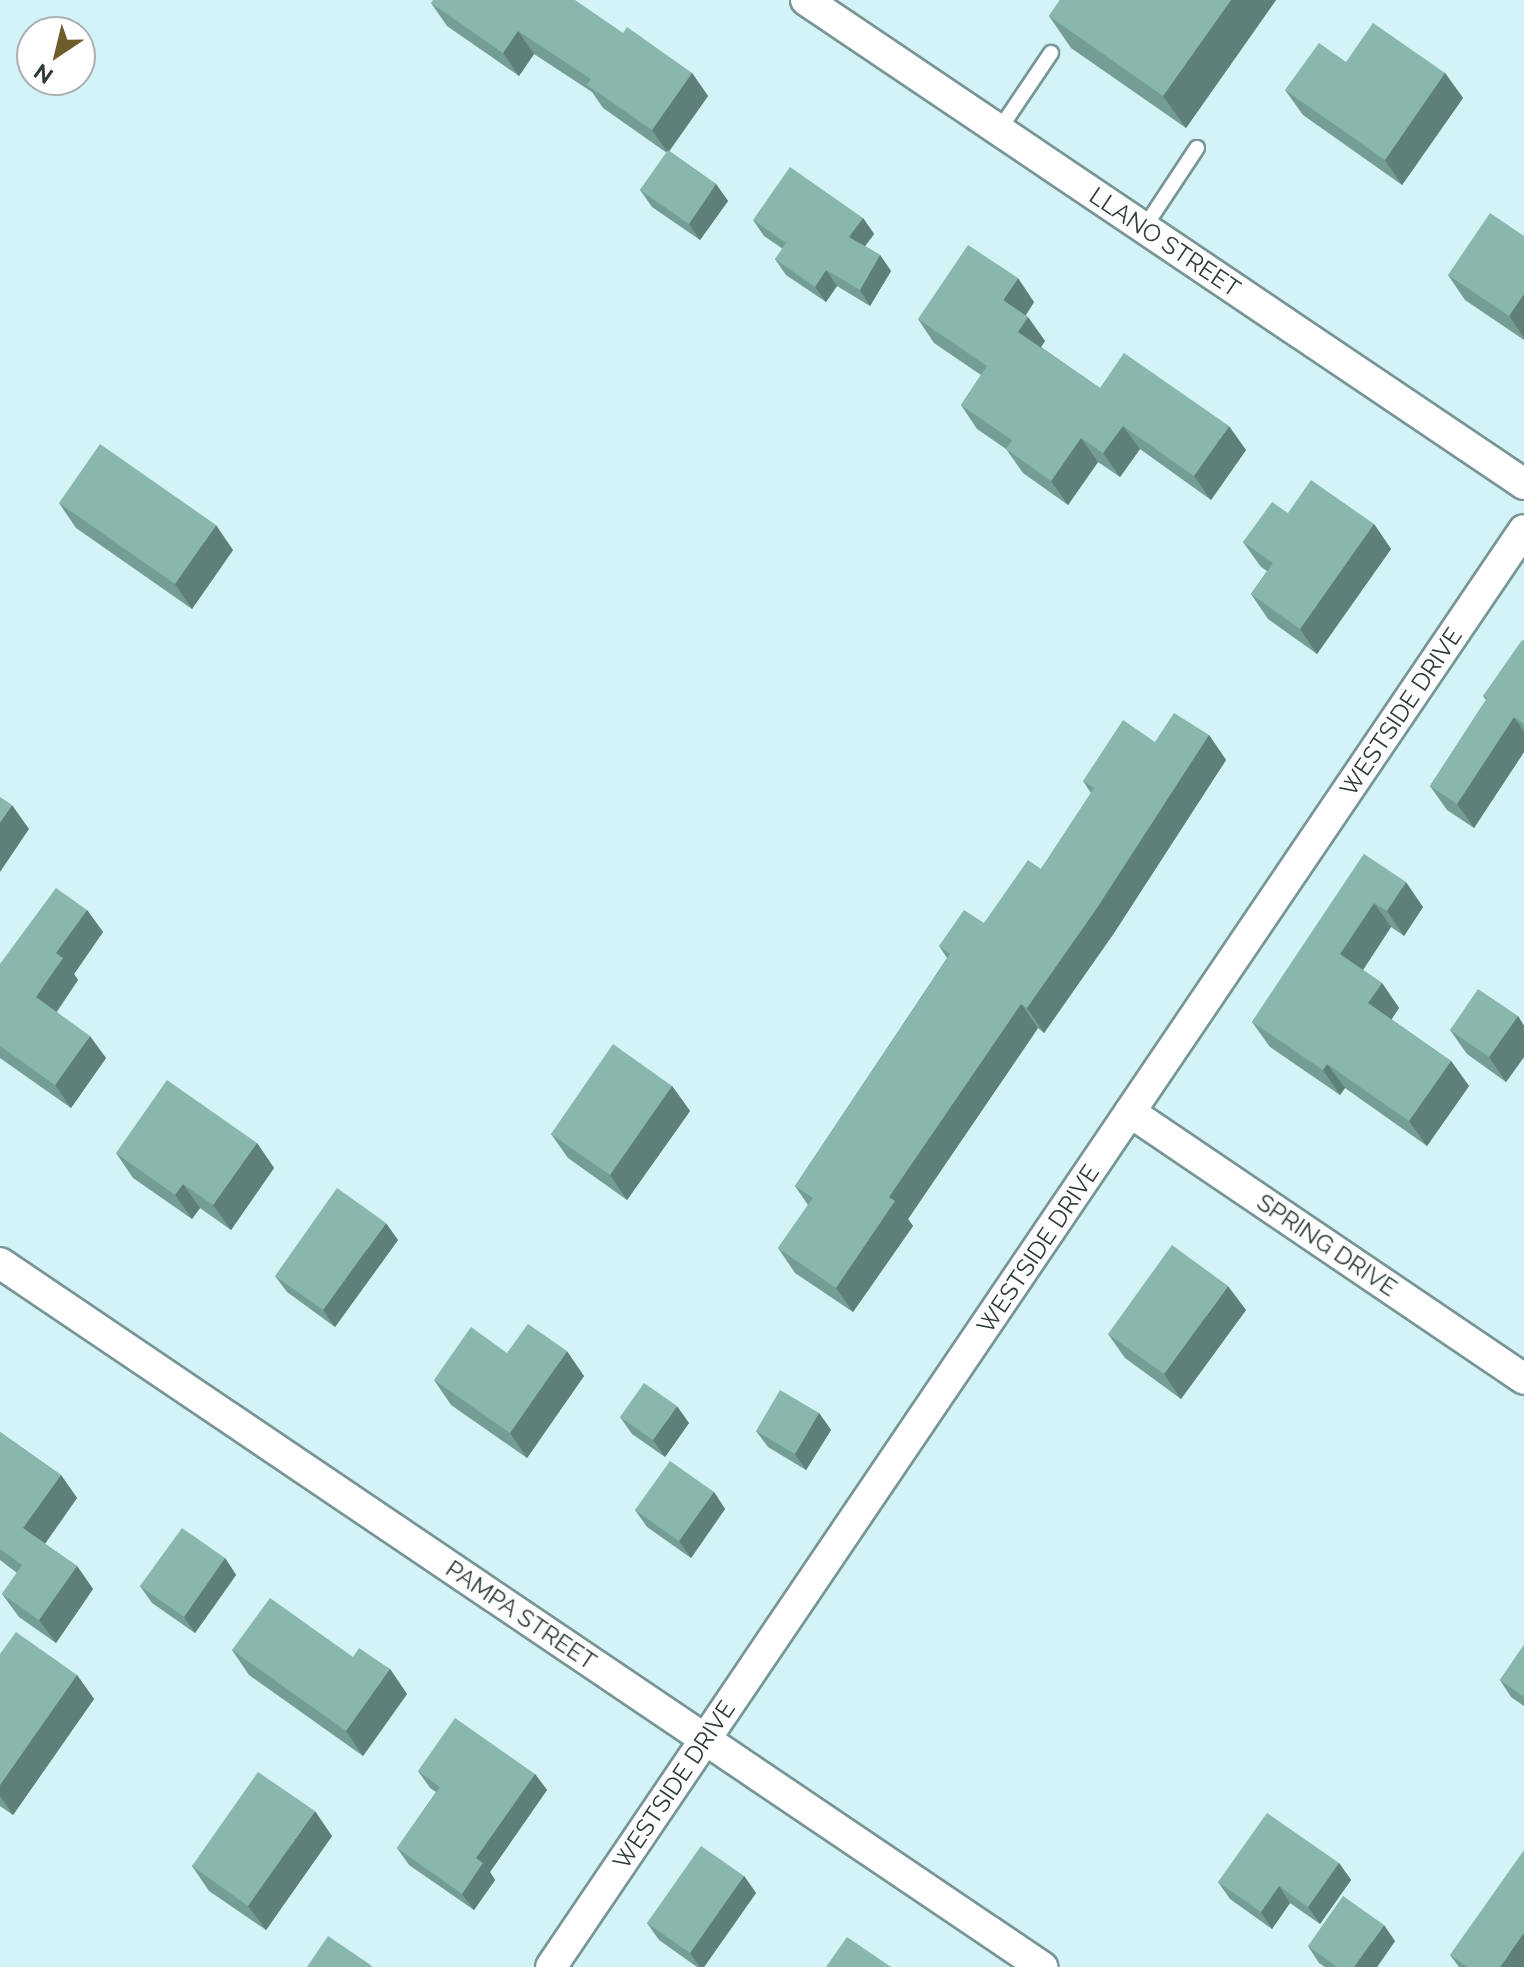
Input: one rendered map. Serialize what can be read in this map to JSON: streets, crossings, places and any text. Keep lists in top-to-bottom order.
{
  "streets": {
    "street": [
      "LLANO STREET",
      "WESTSIDE DRIVE",
      "SPRING DRIVE",
      "PAMPA STREET"
    ]
  },
  "crossings": [
    ["WESTSIDE DRIVE", "SPRING DRIVE"],
    ["WESTSIDE DRIVE", "PAMPA STREET"]
  ],
  "north": "bottom left"
}
